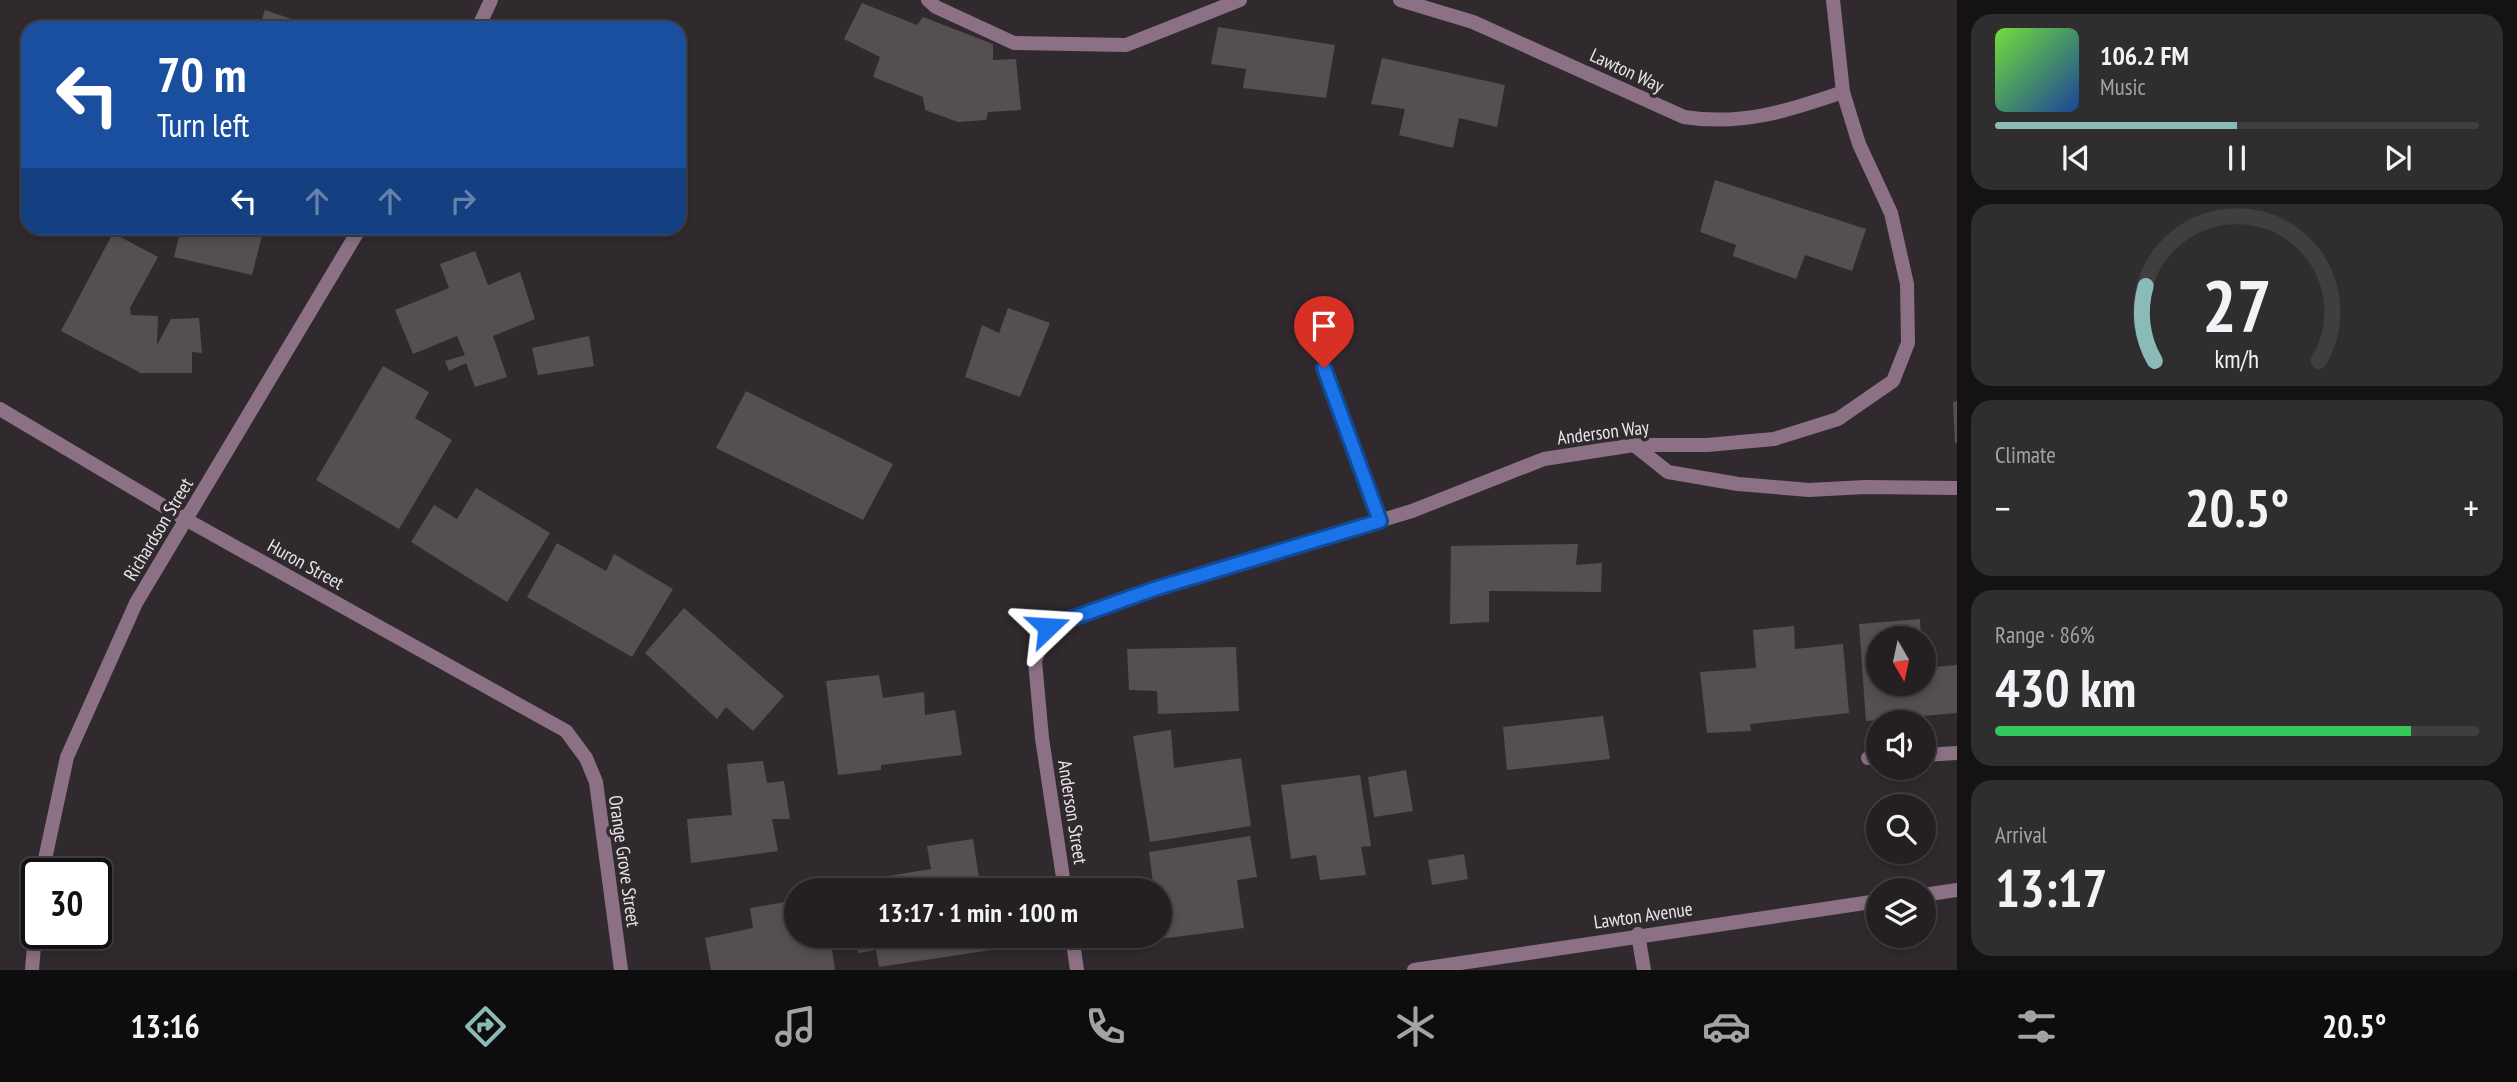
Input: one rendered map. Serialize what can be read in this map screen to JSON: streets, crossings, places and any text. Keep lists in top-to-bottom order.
{
  "streets": {
    "street": [
      "Lawton Way",
      "Anderson Way",
      "Richardson Street",
      "Huron Street",
      "Anderson Street",
      "Orange Grove Street",
      "Lawton Avenue"
    ]
  },
  "crossings": [
    ["Lawton Way", "Anderson Way"],
    ["Anderson Way", "Anderson Street"],
    ["Richardson Street", "Huron Street"],
    ["Huron Street", "Orange Grove Street"]
  ],
  "north": "bottom",
  "page": {
    "turn": ["70 m", "Turn left"],
    "song": ["106.2 FM", "Music"],
    "tile": [
      "Climate",
      ["Range · 86%", "430 km"],
      ["Arrival", "13:17"]
    ],
    "heat": ["−", "20.5°", "+"],
    "limit": "30",
    "trip": "13:17 · 1 min · 100 m",
    "tabs": ["13:16", "20.5°"],
    "gauge": ["27", "km/h"]
  }
}
